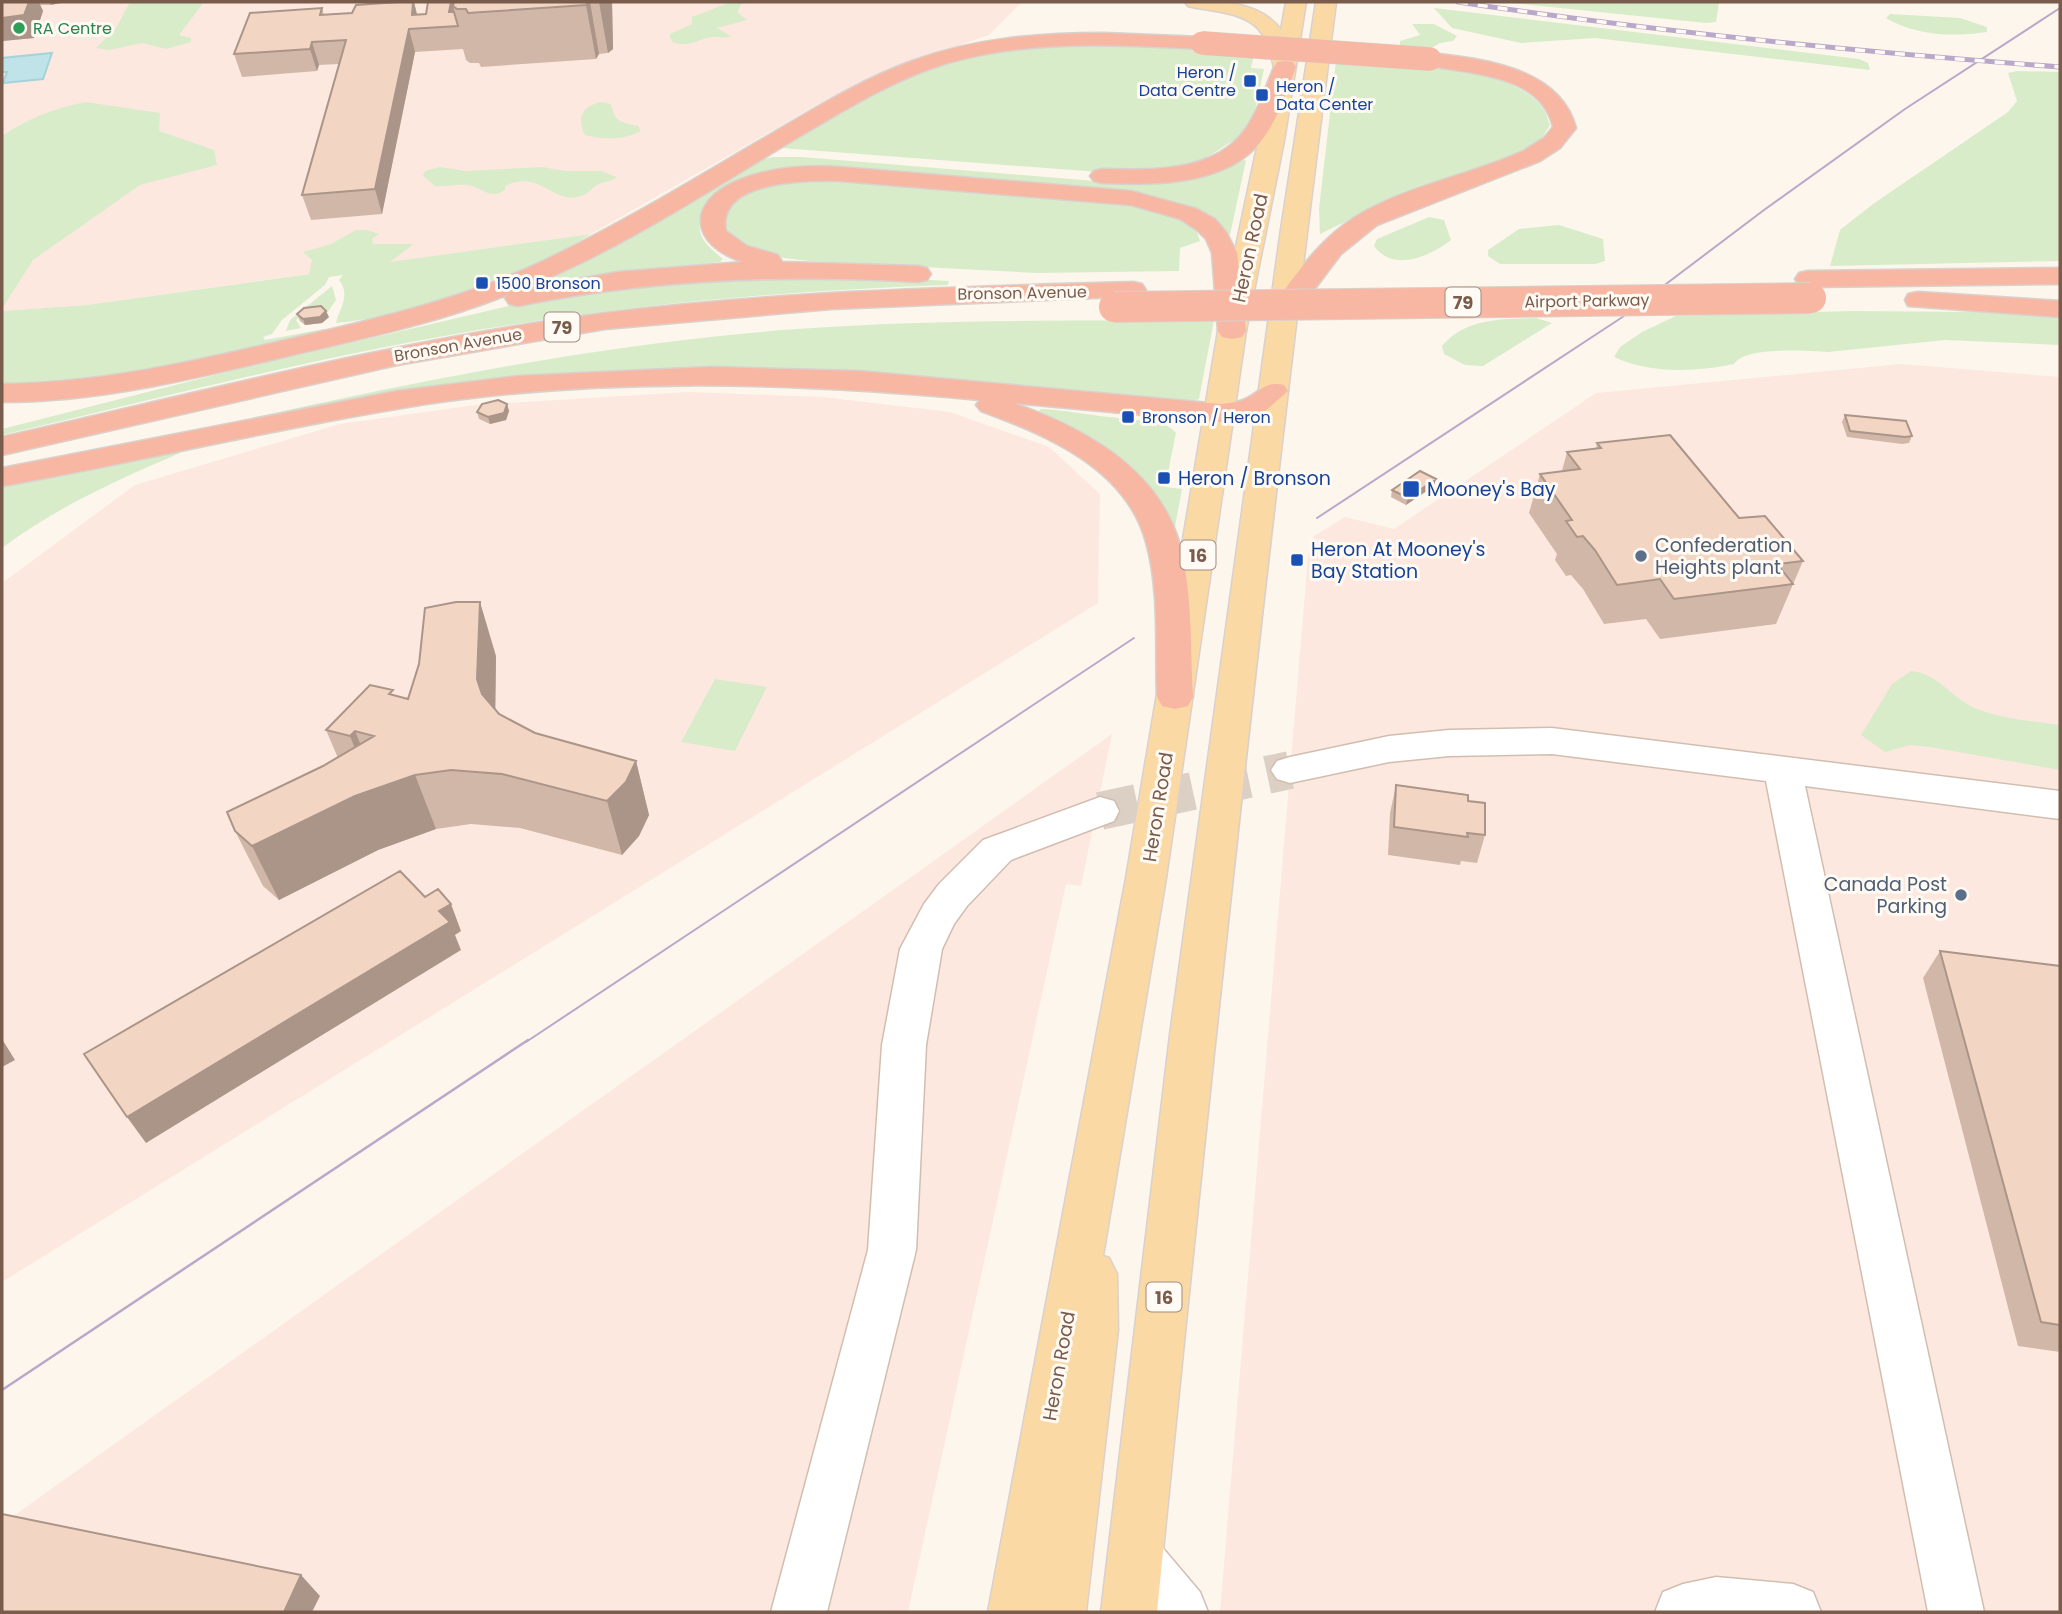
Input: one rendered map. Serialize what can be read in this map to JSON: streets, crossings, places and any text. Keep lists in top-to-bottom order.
{
  "streets": {
    "highway": ["Bronson Avenue", "Airport Parkway", "79"],
    "main road": ["Heron Road", "16"]
  },
  "crossings": [
    ["Bronson Avenue", "Airport Parkway"]
  ],
  "places": {
    "other": ["RA Centre", "Confederation Heights plant", "Canada Post Parking"],
    "transit": [
      "Heron / Data Centre",
      "Heron / Data Center",
      "1500 Bronson",
      "Bronson / Heron",
      "Heron / Bronson",
      "Mooney's Bay",
      "Heron At Mooney's Bay Station"
    ]
  }
}
